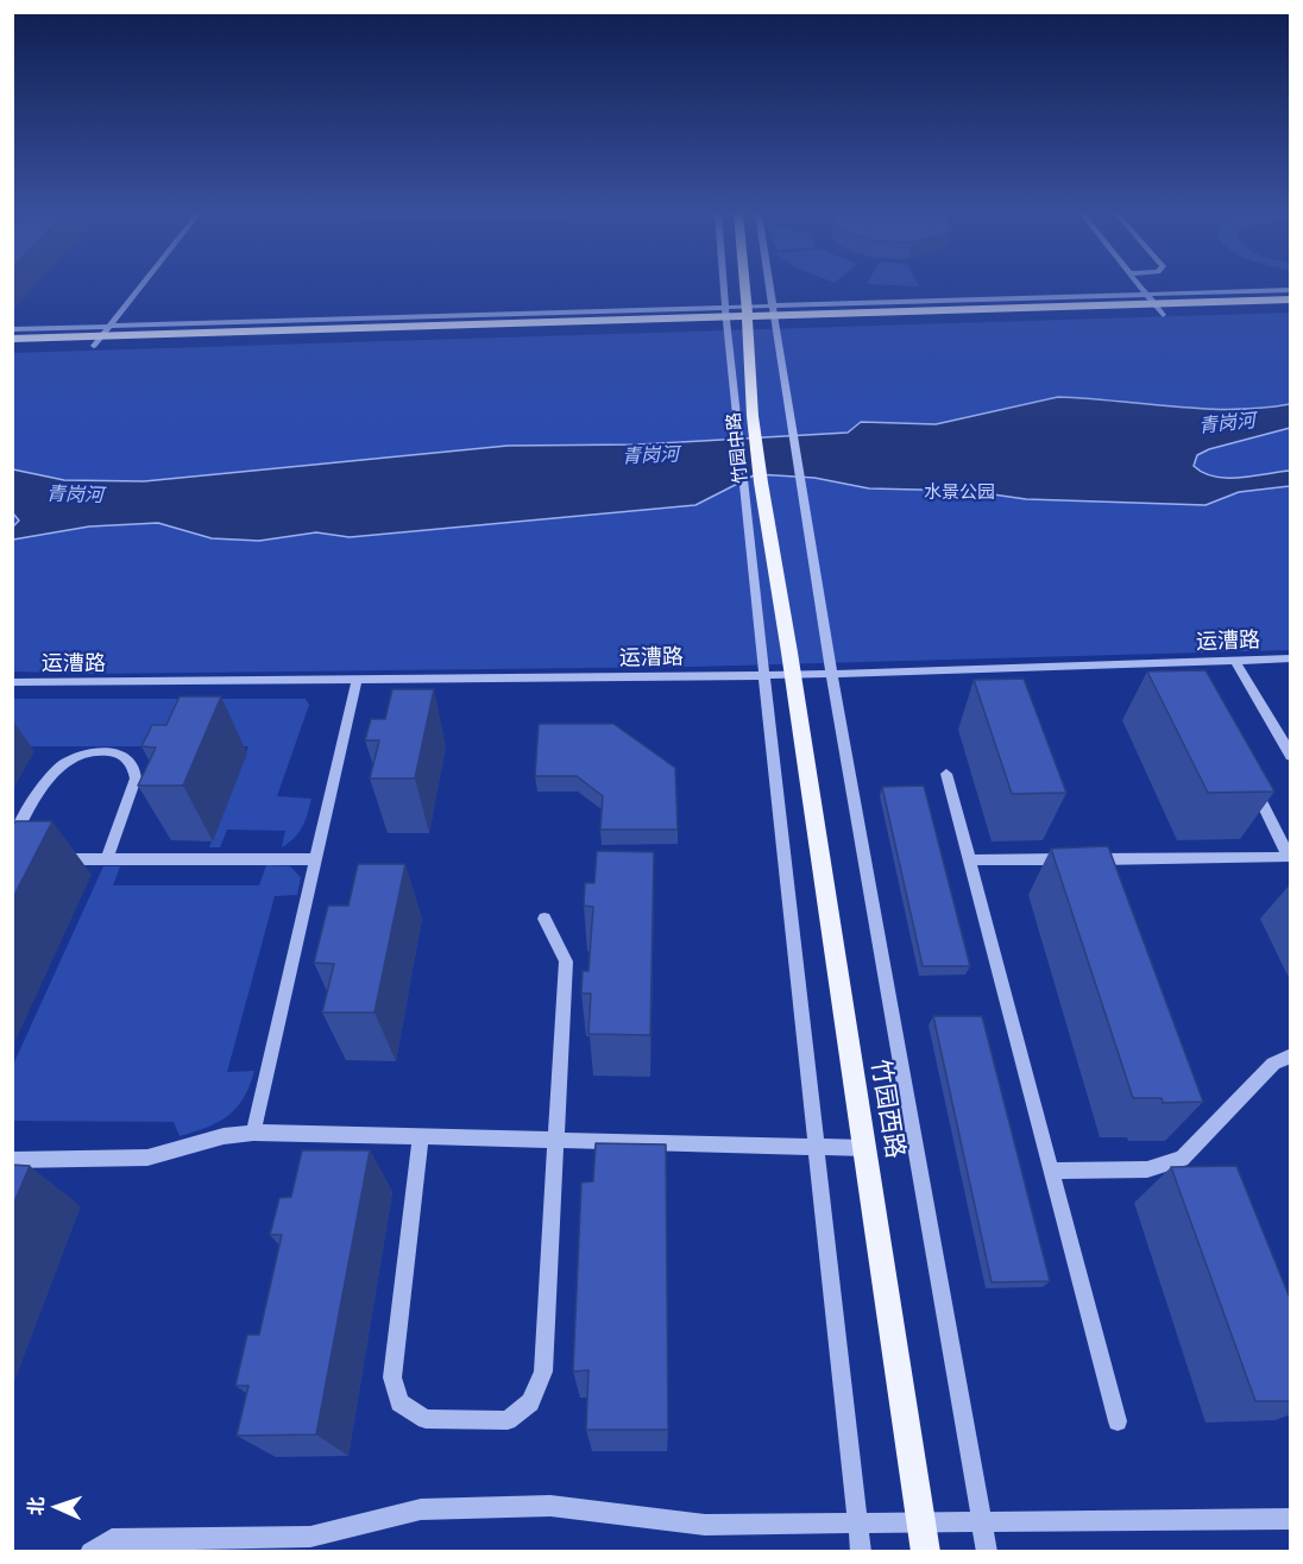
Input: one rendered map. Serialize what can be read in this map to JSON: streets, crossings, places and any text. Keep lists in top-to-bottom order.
{
  "streets": {
    "main road": ["竹园中路", "竹园西路"],
    "street": ["运漕路"]
  },
  "crossings": [
    ["竹园中路", "运漕路"],
    ["竹园中路", "竹园西路"],
    ["运漕路", "竹园西路"]
  ],
  "water": ["青岗河"],
  "parks": ["水景公园"],
  "north": "left"
}
